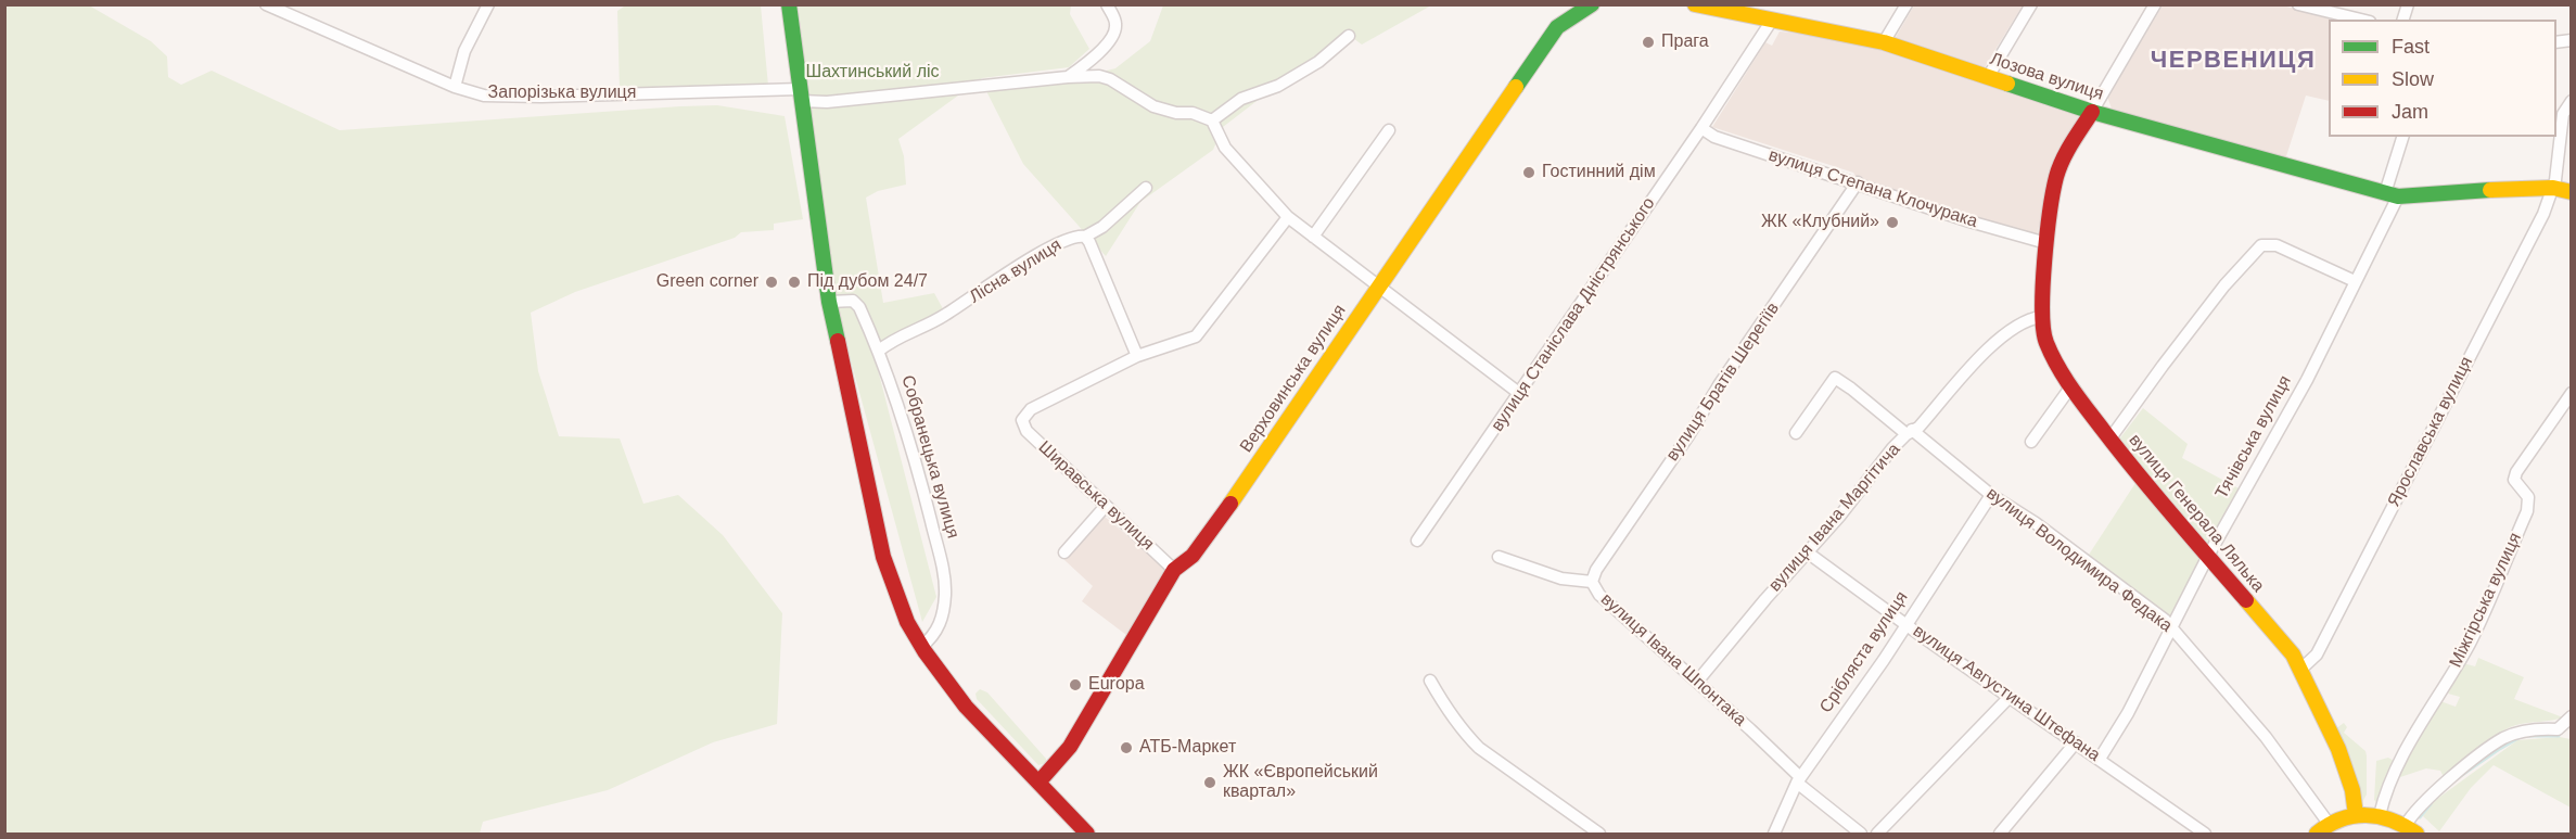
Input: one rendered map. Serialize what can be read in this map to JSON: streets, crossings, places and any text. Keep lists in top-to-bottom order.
{
  "streets": {
    "street": [
      "Лозова вулиця",
      "Запорізька вулиця",
      "вулиця Степана Клочурака",
      "Лісна вулиця",
      "вулиця Станіслава Дністрянського",
      "Верховинська вулиця",
      "вулиця Братів Шерегіїв",
      "Ярославська вулиця",
      "Тячівська вулиця",
      "Собранецька вулиця",
      "Ширавська вулиця",
      "вулиця Генерала Лялька",
      "вулиця Івана Маргітича",
      "вулиця Володимира Федака",
      "Міжгірська вулиця",
      "Срібляста вулиця",
      "вулиця Івана Шпонтака",
      "вулиця Августина Штефана"
    ]
  },
  "crossings": [
    ["Лозова вулиця", "вулиця Станіслава Дністрянського"],
    ["Лозова вулиця", "Ярославська вулиця"],
    ["Лозова вулиця", "Тячівська вулиця"],
    ["вулиця Степана Клочурака", "вулиця Станіслава Дністрянського"],
    ["вулиця Степана Клочурака", "вулиця Братів Шерегіїв"],
    ["Лісна вулиця", "Собранецька вулиця"],
    ["Верховинська вулиця", "Ширавська вулиця"],
    ["вулиця Братів Шерегіїв", "вулиця Івана Шпонтака"],
    ["Ярославська вулиця", "вулиця Генерала Лялька"],
    ["Тячівська вулиця", "вулиця Генерала Лялька"],
    ["Тячівська вулиця", "вулиця Володимира Федака"],
    ["Тячівська вулиця", "вулиця Августина Штефана"],
    ["вулиця Івана Маргітича", "вулиця Володимира Федака"],
    ["вулиця Івана Маргітича", "вулиця Івана Шпонтака"],
    ["вулиця Івана Маргітича", "вулиця Августина Штефана"],
    ["вулиця Володимира Федака", "Срібляста вулиця"],
    ["Срібляста вулиця", "вулиця Івана Шпонтака"],
    ["Срібляста вулиця", "вулиця Августина Штефана"]
  ],
  "districts": ["ЧЕРВЕНИЦЯ"],
  "parks": ["Шахтинський ліс"],
  "places": [
    "Прага",
    "Гостинний дім",
    "ЖК «Клубний»",
    "Green corner",
    "Під дубом 24/7",
    "Europa",
    "АТБ-Маркет",
    "ЖК «Європейський квартал»"
  ],
  "legend": ["Fast", "Slow", "Jam"]
}
